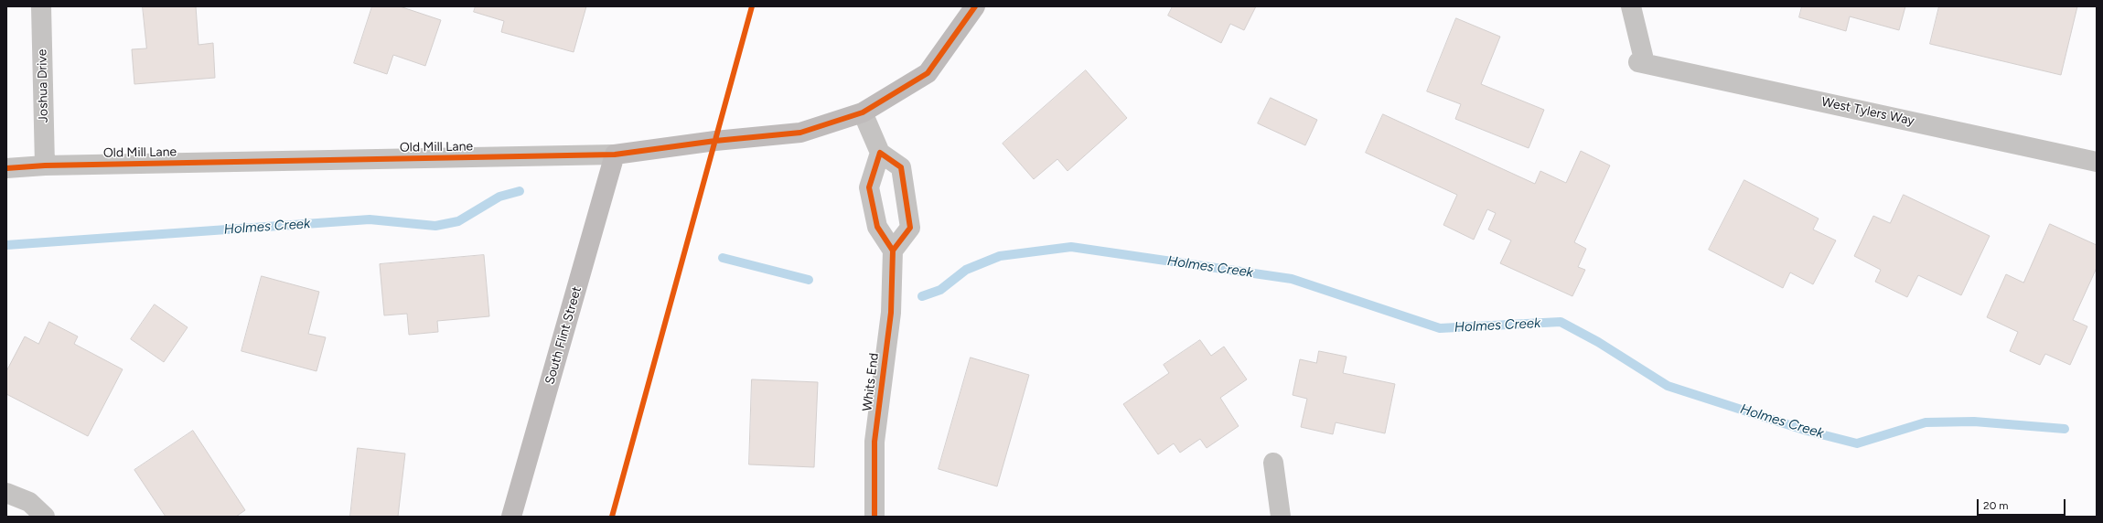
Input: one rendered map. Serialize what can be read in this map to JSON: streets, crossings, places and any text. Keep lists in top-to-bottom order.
{
  "streets": {
    "main road": ["Old Mill Lane", "South Flint Street"],
    "street": ["Joshua Drive", "West Tylers Way", "Whits End"]
  },
  "crossings": [
    ["Joshua Drive", "Old Mill Lane"],
    ["Old Mill Lane", "South Flint Street"]
  ],
  "water": ["Holmes Creek"],
  "scale_bar": "20 m"
}
